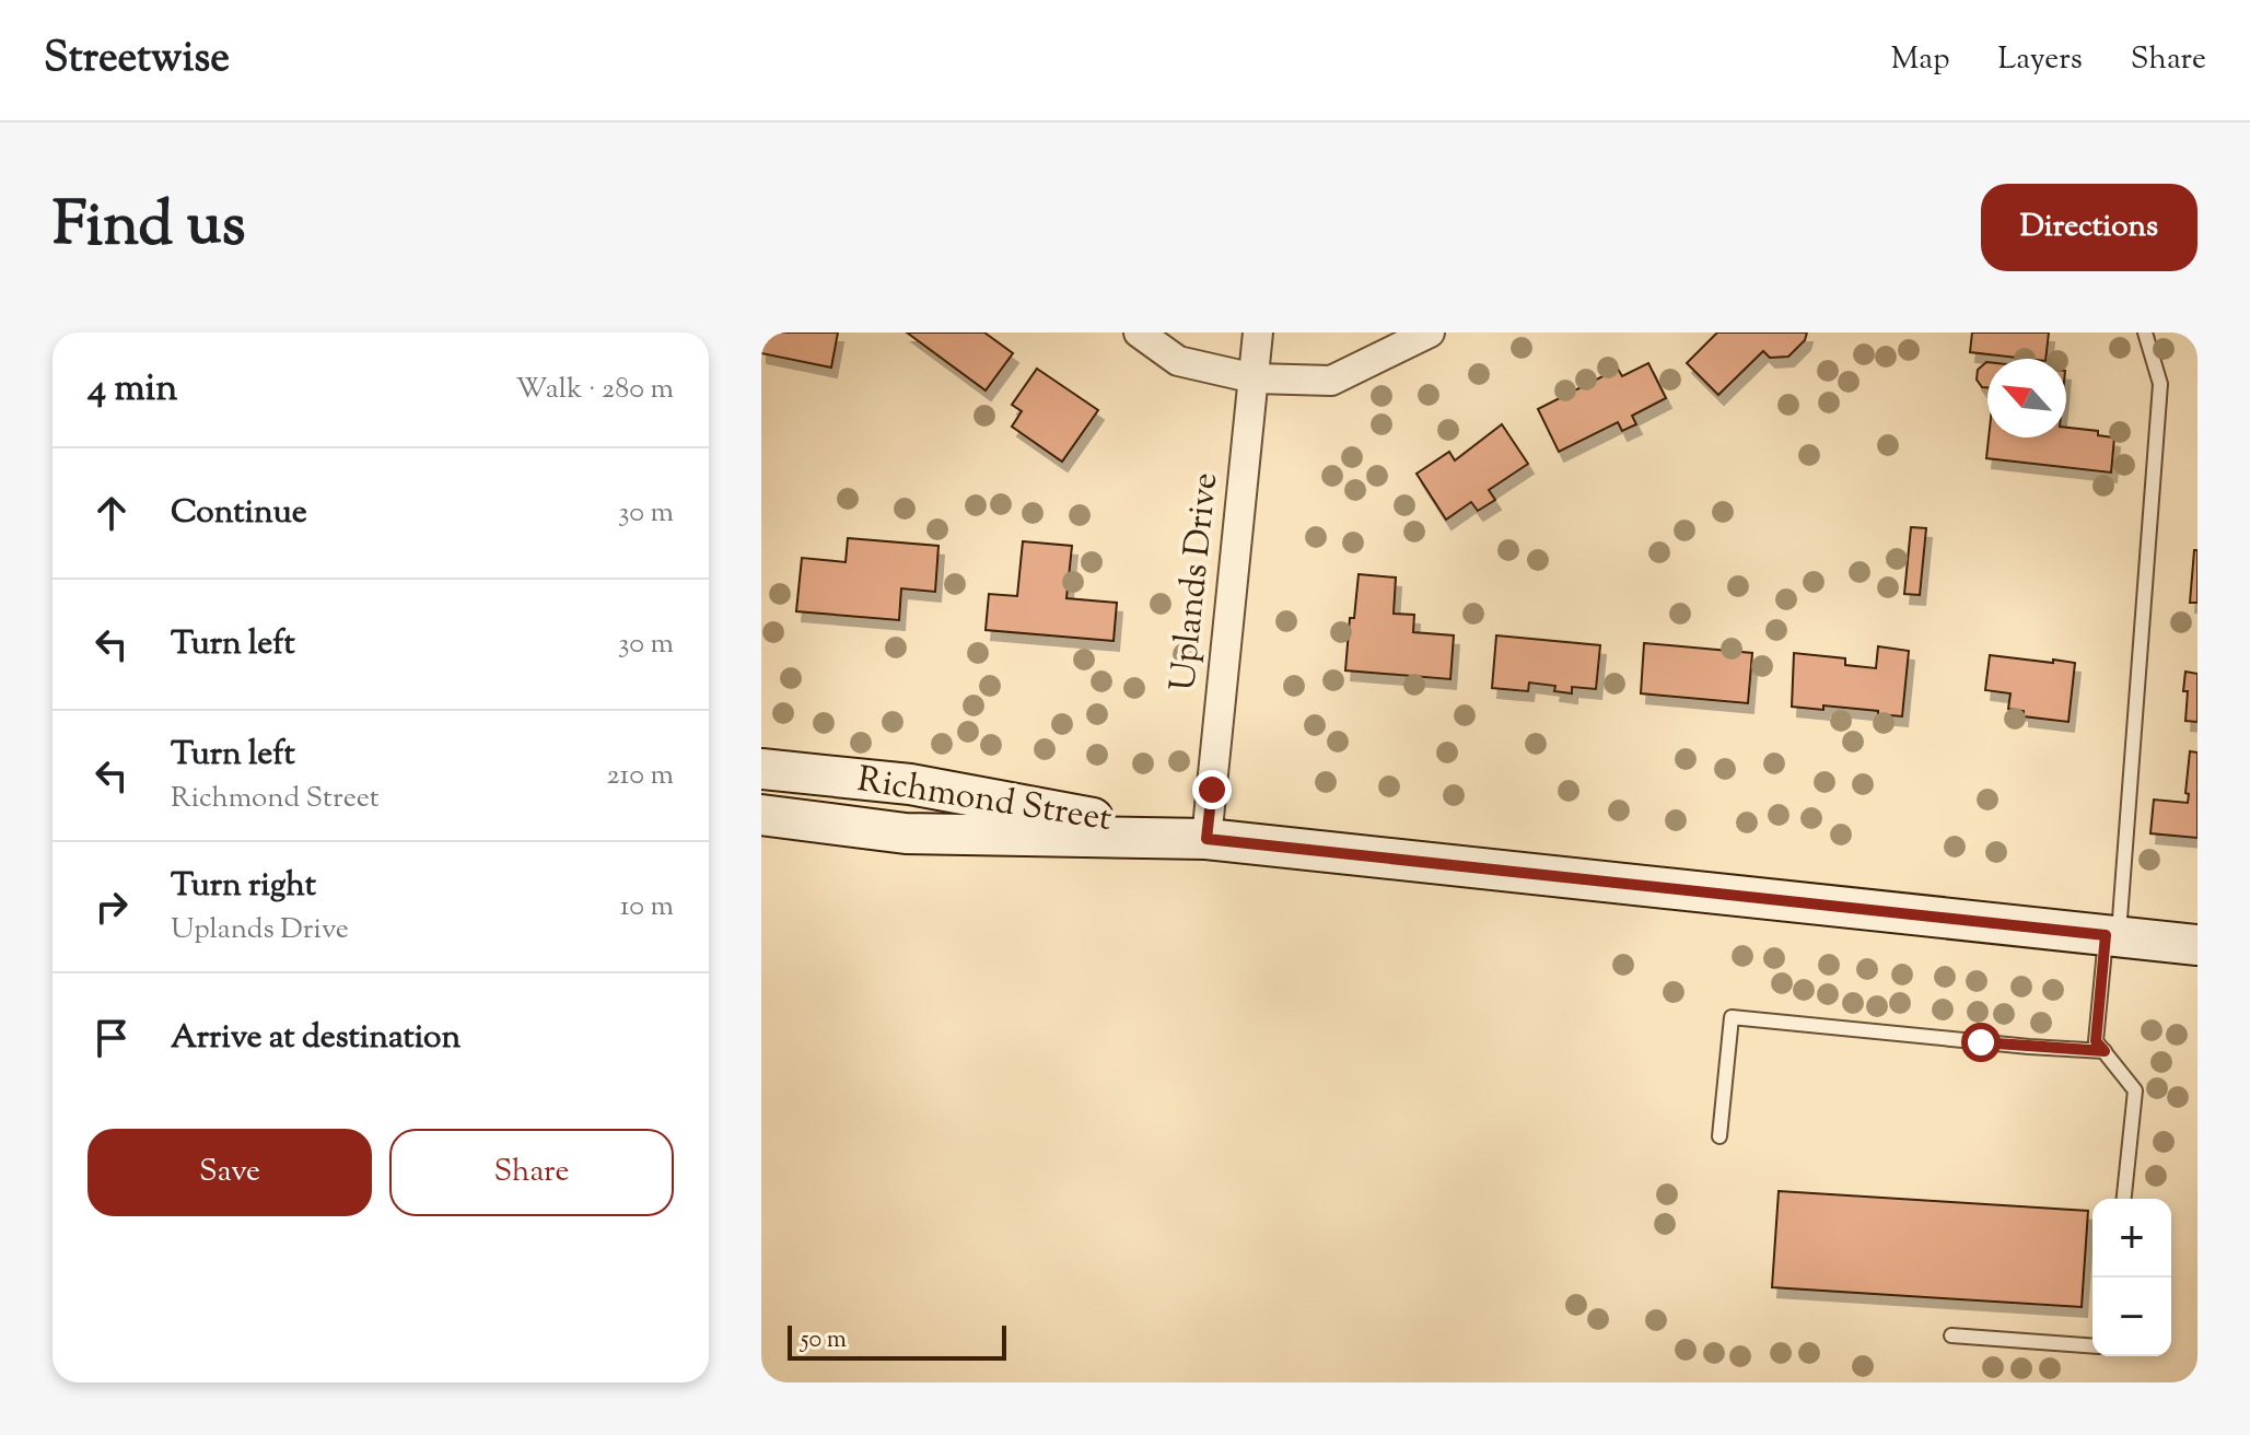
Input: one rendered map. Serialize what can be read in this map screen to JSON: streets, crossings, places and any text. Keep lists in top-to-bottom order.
{
  "streets": {
    "main road": ["Richmond Street"],
    "street": ["Uplands Drive"]
  },
  "crossings": [
    ["Uplands Drive", "Richmond Street"]
  ],
  "scale_bar": "50 m",
  "north": "top left",
  "page": {
    "header": "Streetwise",
    "nav": ["Map", "Layers", "Share"],
    "title": "Find us",
    "buttons": [
      "Directions",
      ["Save", "Share"]
    ],
    "heading": ["4 min", "Walk · 280 m"],
    "list": [
      ["Continue", "30 m"],
      ["Turn left", "30 m"],
      ["Turn left", "Richmond Street", "210 m"],
      ["Turn right", "Uplands Drive", "10 m"],
      "Arrive at destination"
    ],
    "map_buttons": ["+", "−"],
    "scale": "50 m"
  }
}
